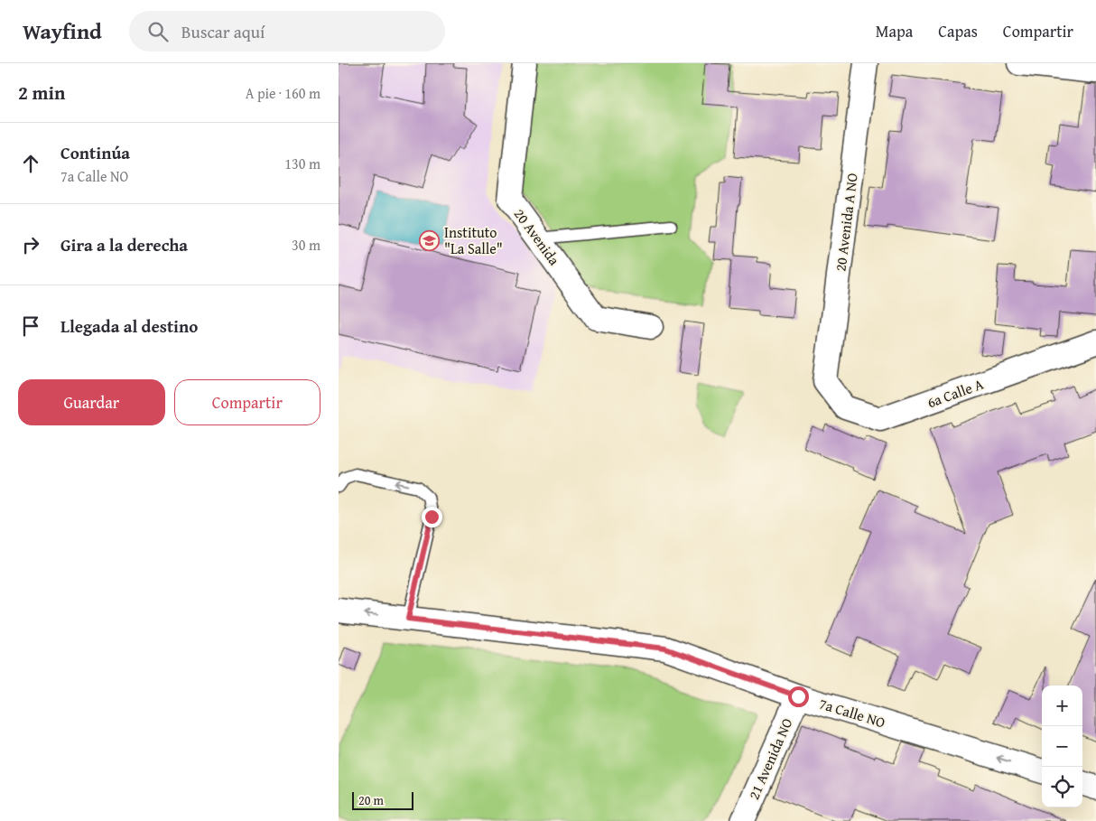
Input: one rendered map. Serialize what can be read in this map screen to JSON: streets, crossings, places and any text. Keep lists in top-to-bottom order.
{
  "streets": {
    "street": [
      "20 Avenida A NO",
      "20 Avenida",
      "6a Calle A",
      "7a Calle NO",
      "21 Avenida NO"
    ]
  },
  "crossings": [
    ["20 Avenida A NO", "6a Calle A"],
    ["7a Calle NO", "21 Avenida NO"]
  ],
  "one_way": ["7a Calle NO"],
  "places": {
    "school or university": ["Instituto \"La Salle\""]
  },
  "scale_bar": "20 m",
  "page": {
    "header": "Wayfind",
    "search": "Buscar aquí",
    "nav": ["Mapa", "Capas", "Compartir"],
    "heading": ["2 min", "A pie · 160 m"],
    "list": [
      ["Continúa", "7a Calle NO", "130 m"],
      ["Gira a la derecha", "30 m"],
      "Llegada al destino"
    ],
    "buttons": ["Guardar", "Compartir"],
    "map_buttons": ["+", "−"],
    "scale": "20 m"
  }
}
